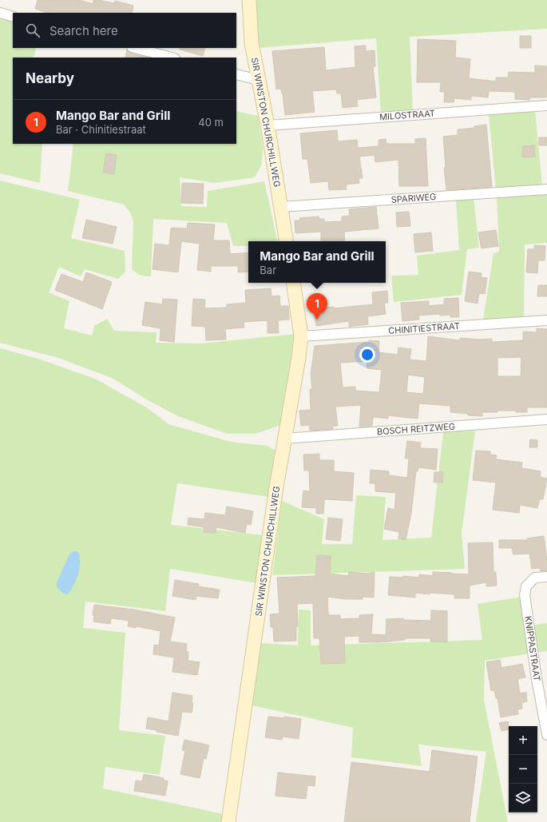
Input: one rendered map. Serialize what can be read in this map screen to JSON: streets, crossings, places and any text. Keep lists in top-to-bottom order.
{
  "streets": {
    "street": [
      "MILOSTRAAT",
      "SIR WINSTON CHURCHILLWEG",
      "SPARIWEG",
      "CHINITIESTRAAT",
      "BOSCH REITZWEG",
      "KNIPPASTRAAT"
    ]
  },
  "crossings": [
    ["MILOSTRAAT", "SIR WINSTON CHURCHILLWEG"],
    ["SIR WINSTON CHURCHILLWEG", "SPARIWEG"],
    ["SIR WINSTON CHURCHILLWEG", "CHINITIESTRAAT"],
    ["SIR WINSTON CHURCHILLWEG", "BOSCH REITZWEG"]
  ],
  "page": {
    "search": "Search here",
    "heading": "Nearby",
    "list": [
      {
        "mark": "1",
        "name": "Mango Bar and Grill",
        "note": "Bar · Chinitiestraat",
        "value": "40 m"
      }
    ],
    "popup": ["Mango Bar and Grill", "Bar"],
    "pins": "1",
    "map_buttons": ["+", "−"]
  }
}
